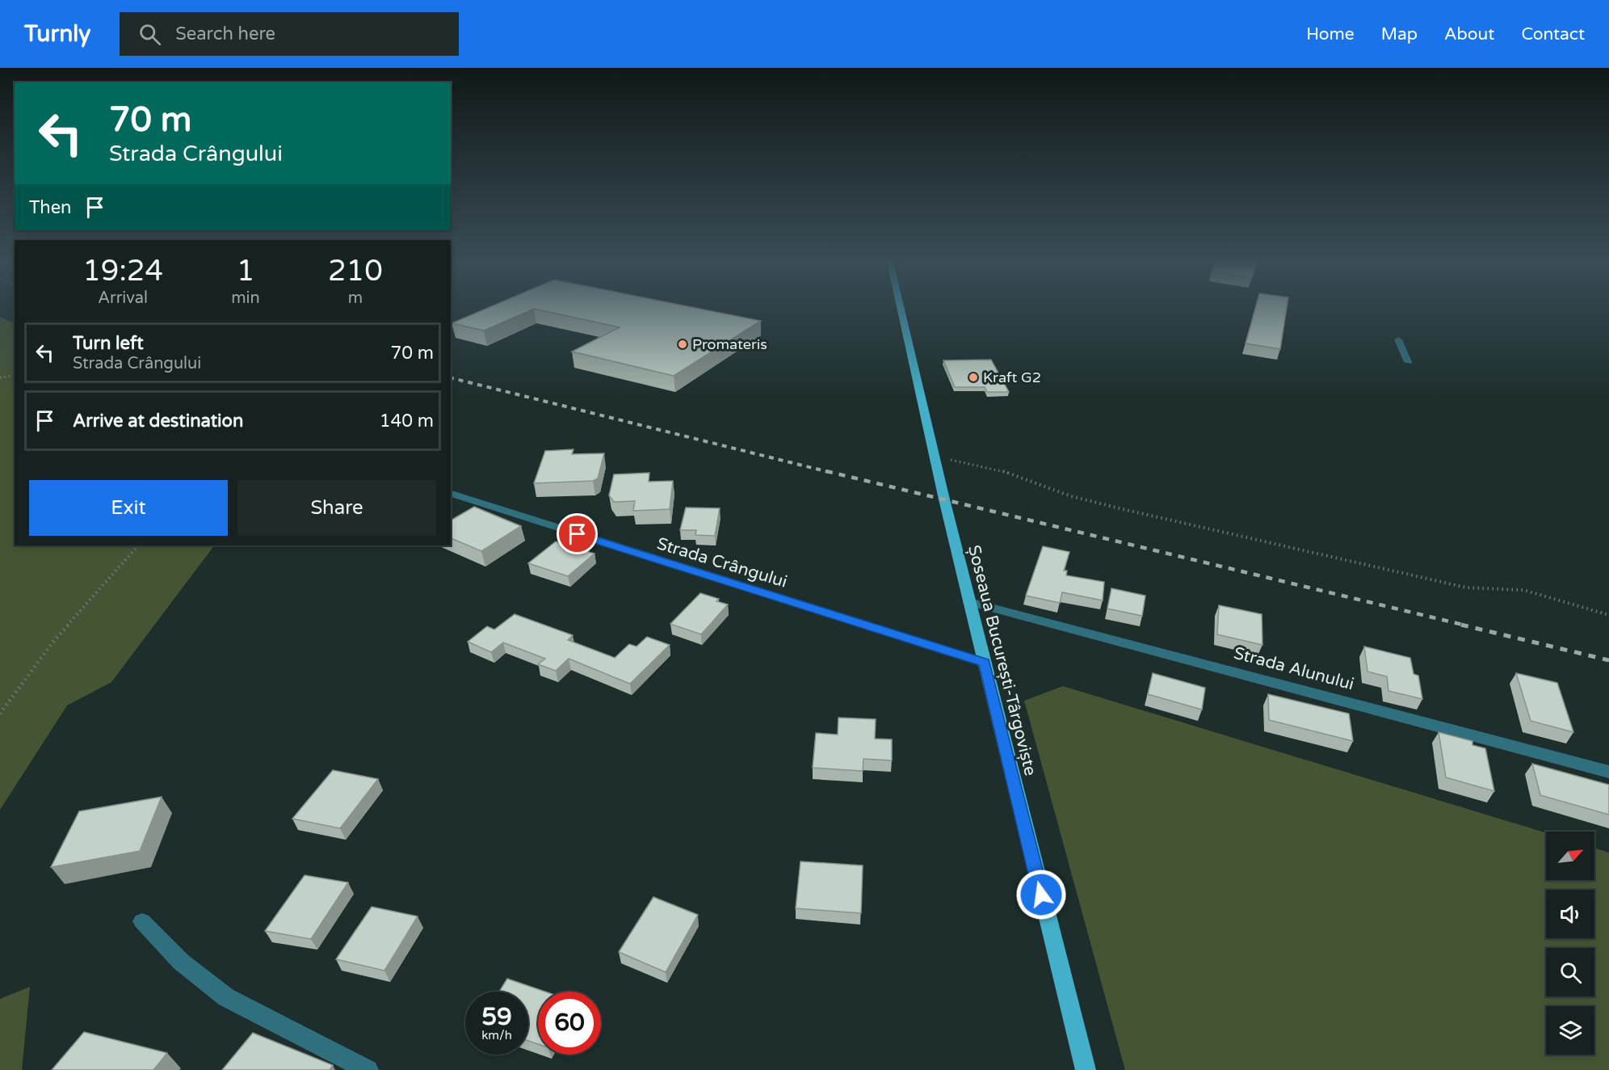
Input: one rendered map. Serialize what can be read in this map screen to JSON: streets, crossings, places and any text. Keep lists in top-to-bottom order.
{
  "streets": {
    "main road": ["Șoseaua București-Târgoviște"],
    "street": ["Strada Crângului", "Strada Alunului"]
  },
  "crossings": [
    ["Strada Crângului", "Șoseaua București-Târgoviște"],
    ["Șoseaua București-Târgoviște", "Strada Alunului"]
  ],
  "places": ["Promateris", "Kraft G2"],
  "north": "top right",
  "page": {
    "header": "Turnly",
    "search": "Search here",
    "nav": [
      "Home",
      "Map",
      "About",
      "Contact"
    ],
    "turn": ["70 m", "Strada Crângului"],
    "then": "Then",
    "eta": [
      "19:24",
      "Arrival",
      "1",
      "min",
      "210",
      "m"
    ],
    "list": [
      {
        "name": "Turn left",
        "note": "Strada Crângului",
        "value": "70 m"
      },
      {
        "name": "Arrive at destination",
        "value": "140 m"
      }
    ],
    "buttons": ["Exit", "Share"],
    "speed": "59 km/h",
    "limit": "60"
  }
}
